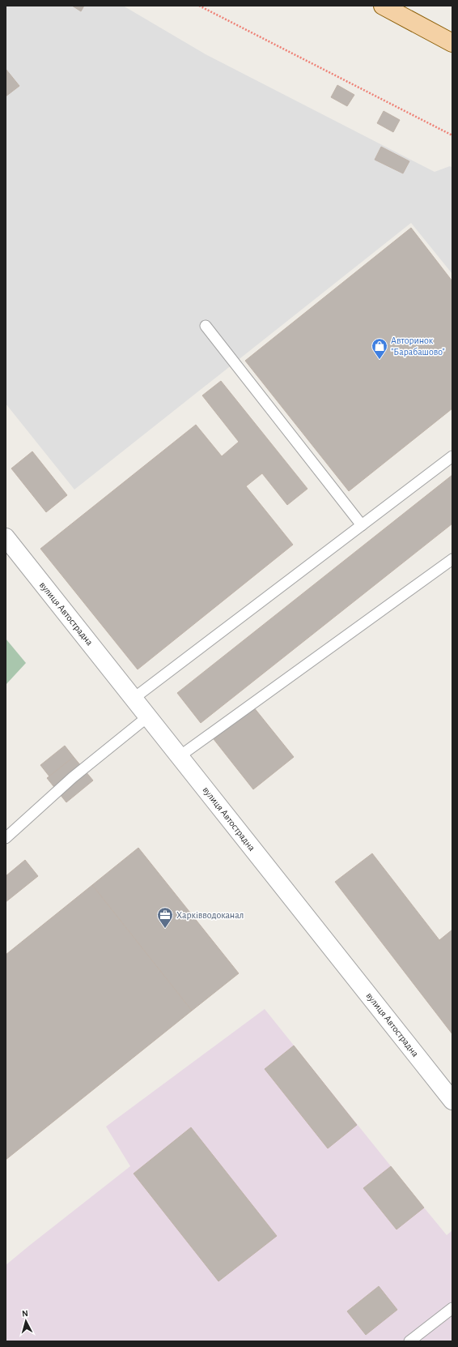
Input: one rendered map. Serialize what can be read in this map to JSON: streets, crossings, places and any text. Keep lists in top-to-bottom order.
{
  "streets": {
    "street": ["вулиця Автострадна"]
  },
  "places": {
    "shop": ["Авторинок \"Барабашово\""],
    "office": ["Харківводоканал"]
  },
  "north": "top"
}
